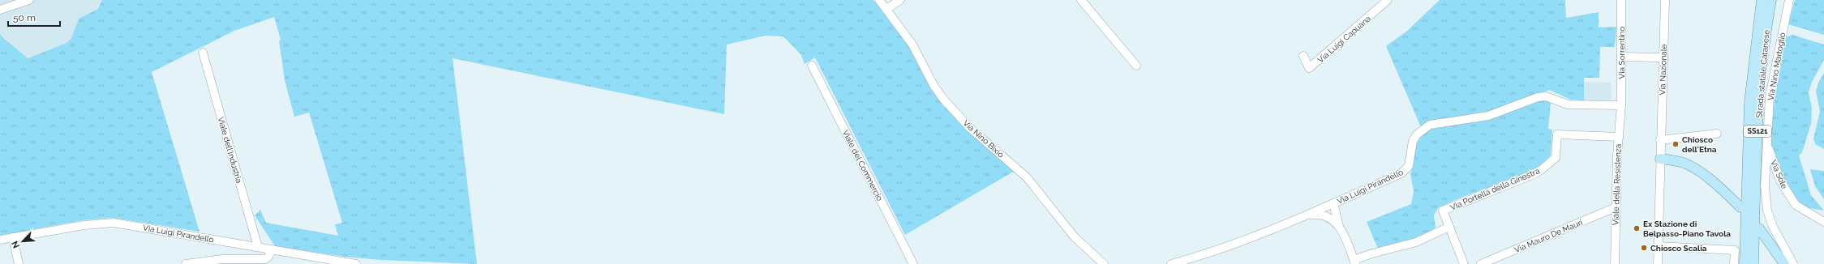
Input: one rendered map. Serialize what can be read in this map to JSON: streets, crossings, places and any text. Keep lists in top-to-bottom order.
{
  "streets": {
    "main road": ["Strada statale Catanese", "SS121"],
    "street": [
      "Via Luigi Capuana",
      "Via Sorrentino",
      "Via Nino Martoglio",
      "Via Nazionale",
      "Via Nino Bixio",
      "Viale dell'Industria",
      "Viale del Commercio",
      "Via Sole",
      "Viale della Resistenza",
      "Via Luigi Pirandello",
      "Via Portella della Ginestra",
      "Via Mauro De Mauri"
    ]
  },
  "crossings": [
    ["Via Sorrentino", "Viale della Resistenza"],
    ["Via Sorrentino", "Via Luigi Pirandello"],
    ["Via Nino Martoglio", "Via Sole"],
    ["Viale dell'Industria", "Via Luigi Pirandello"],
    ["Viale della Resistenza", "Via Luigi Pirandello"],
    ["Viale della Resistenza", "Via Portella della Ginestra"],
    ["Viale della Resistenza", "Via Mauro De Mauri"]
  ],
  "places": ["Chiosco dell'Etna", "Ex Stazione di Belpasso-Piano Tavola", "Chiosco Scalia"],
  "scale_bar": "50 m",
  "north": "bottom left"
}
